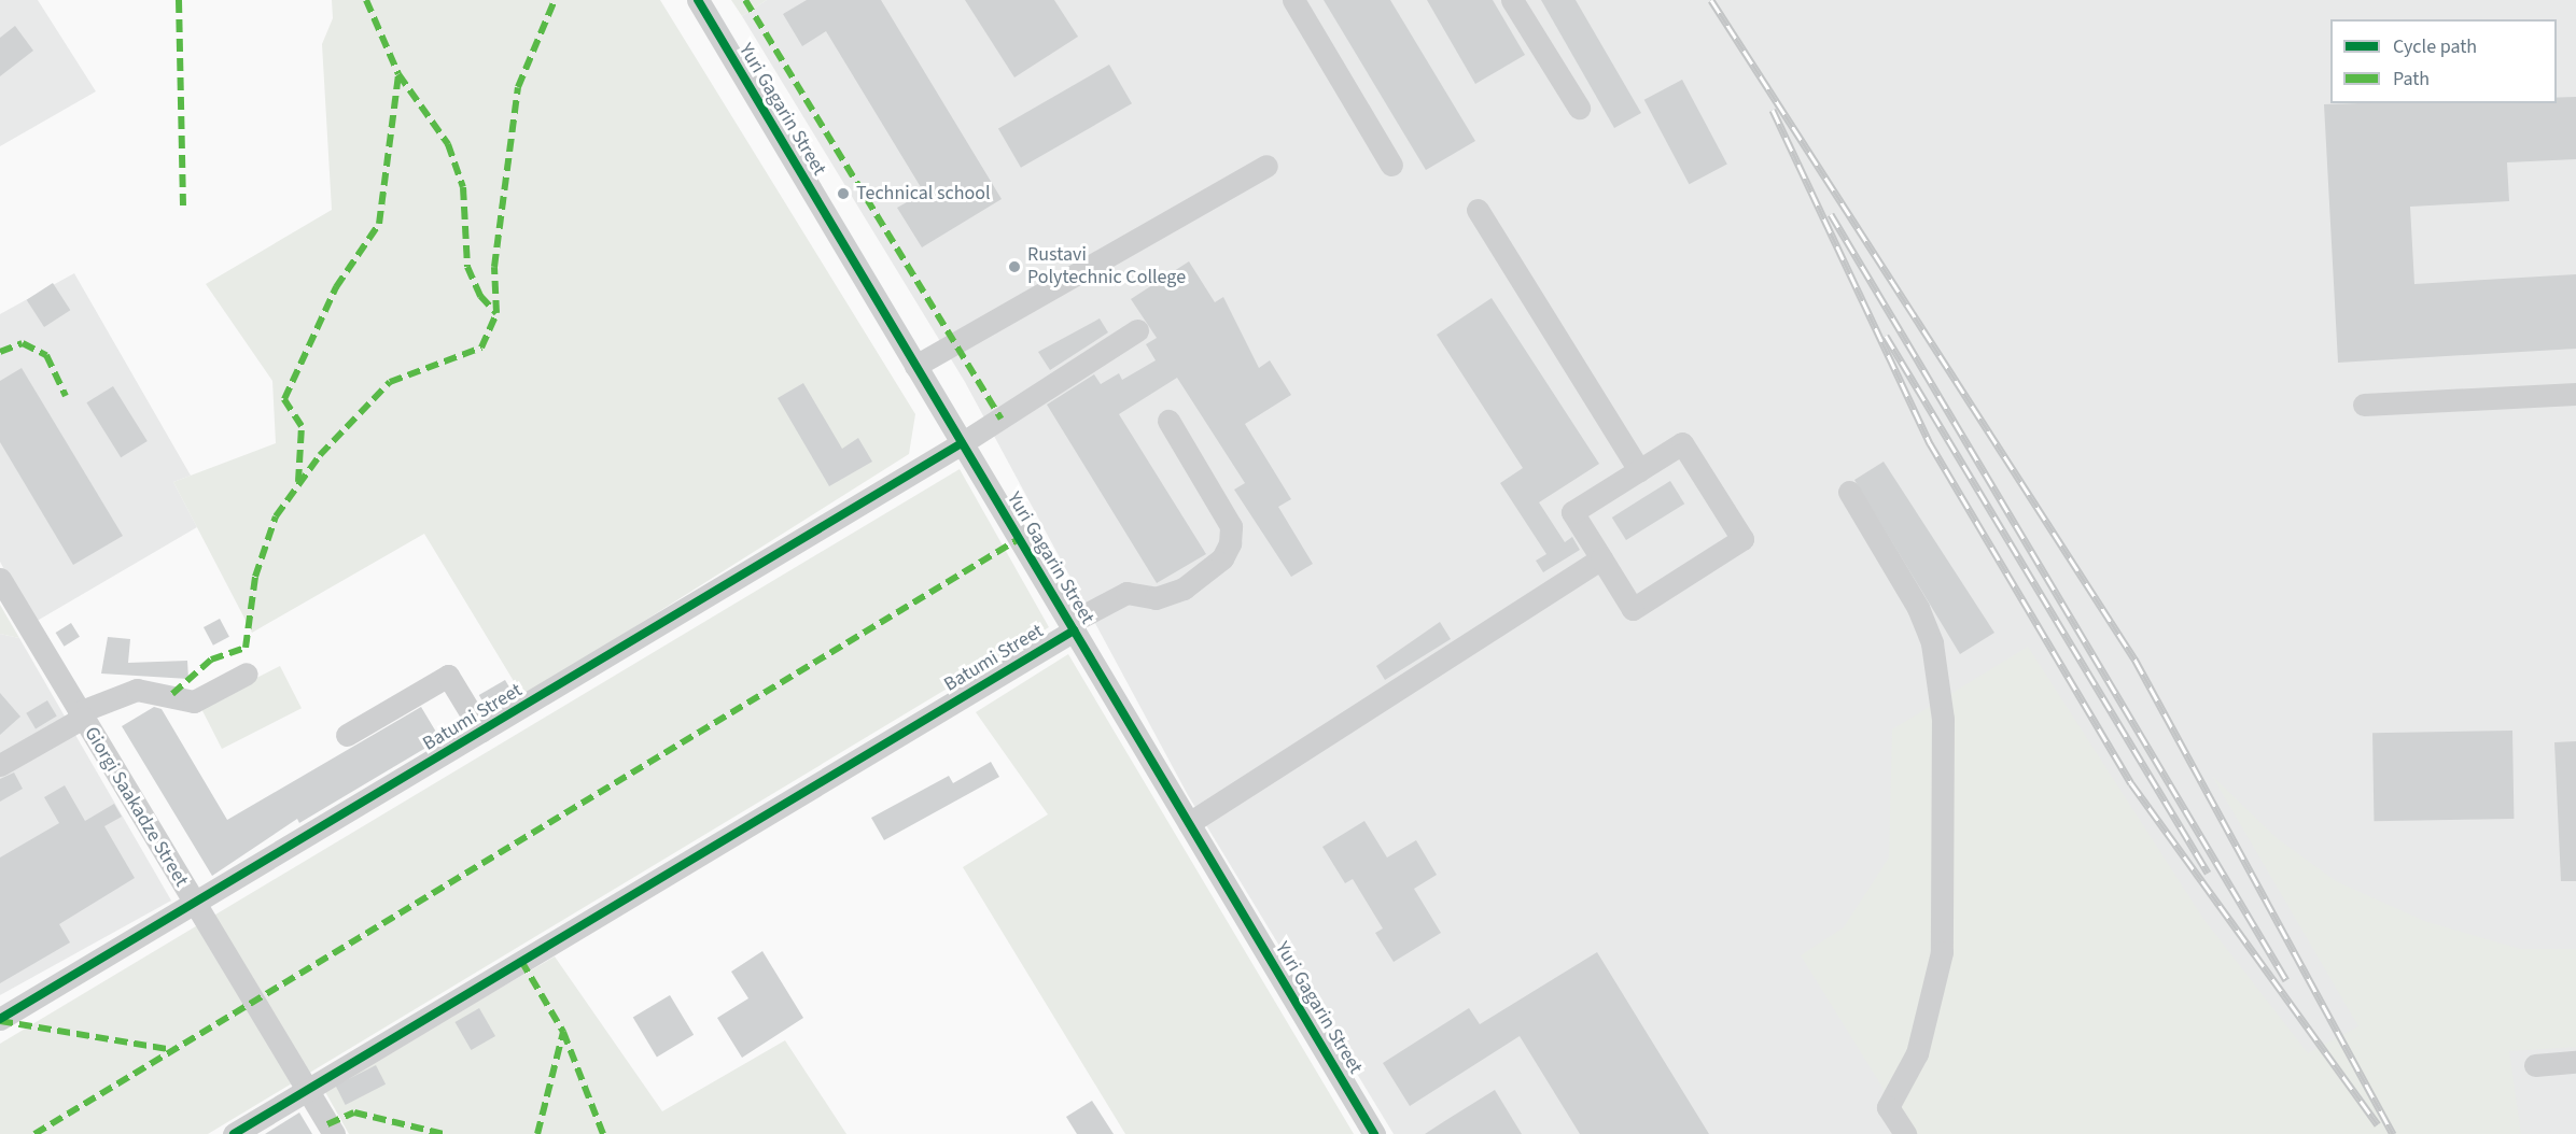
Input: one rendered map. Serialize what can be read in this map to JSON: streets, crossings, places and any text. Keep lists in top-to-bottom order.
{
  "streets": {
    "street": ["Yuri Gagarin Street", "Batumi Street", "Giorgi Saakadze Street"]
  },
  "crossings": [
    ["Yuri Gagarin Street", "Batumi Street"],
    ["Batumi Street", "Giorgi Saakadze Street"]
  ],
  "places": ["Technical school", "Rustavi Polytechnic College"],
  "legend": ["Cycle path", "Path"]
}
